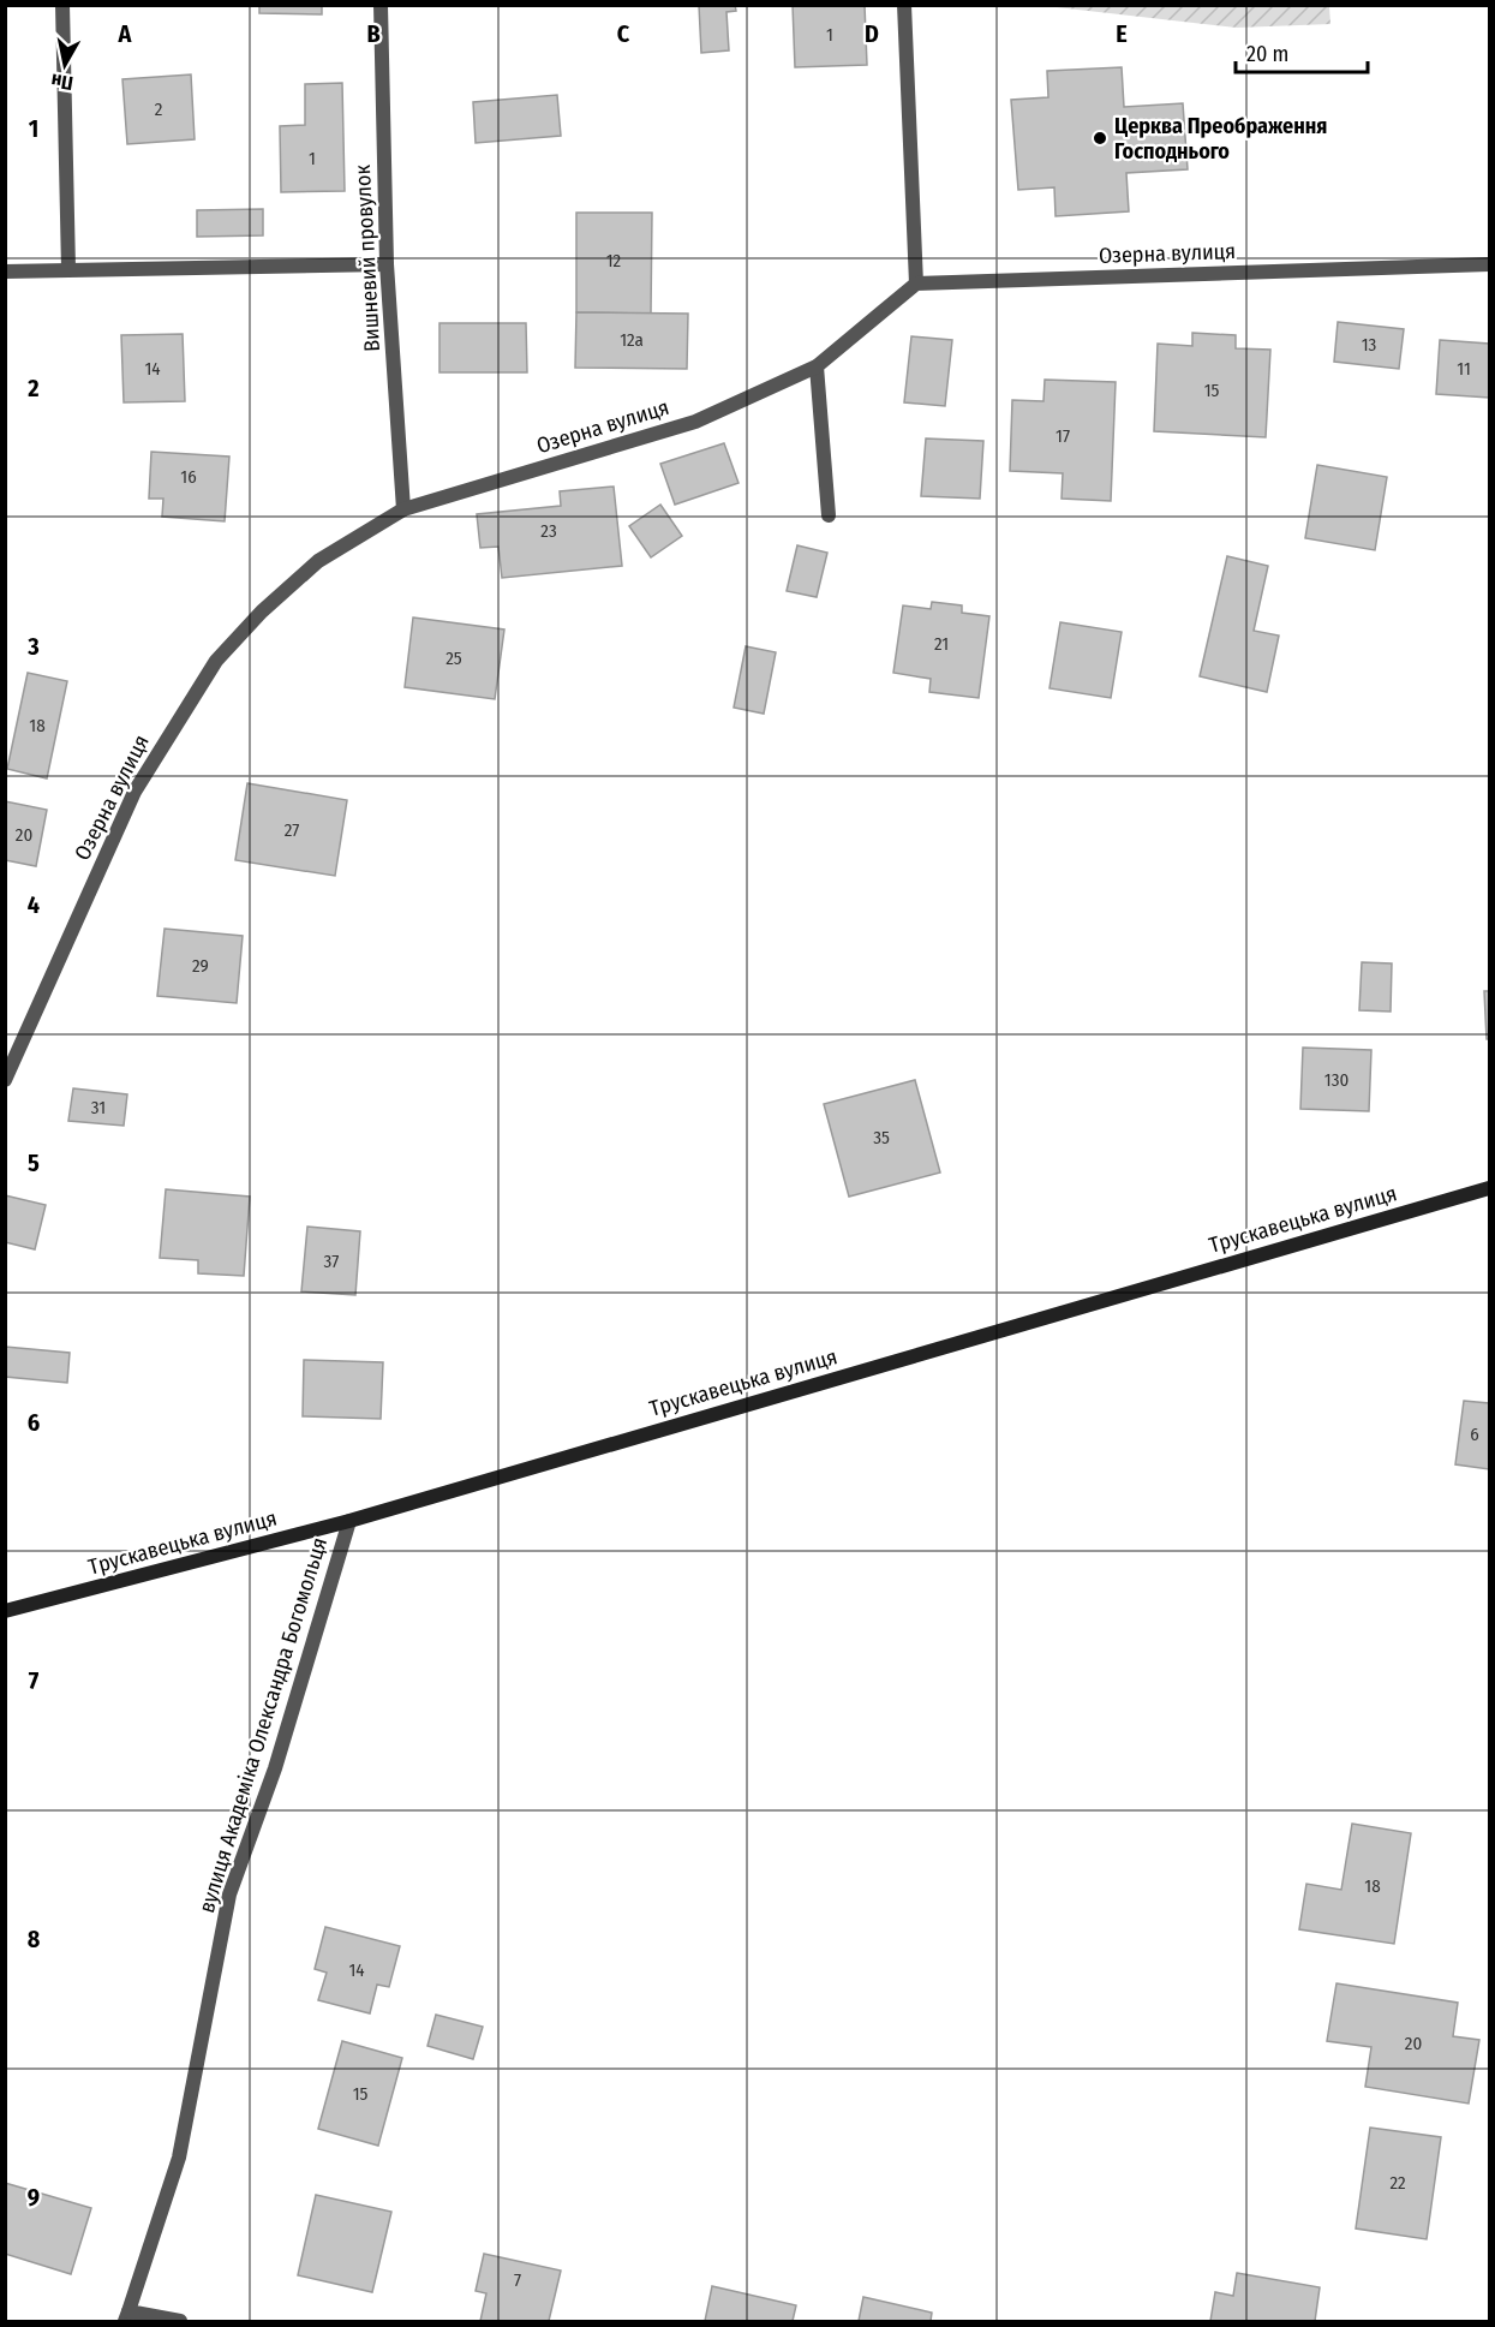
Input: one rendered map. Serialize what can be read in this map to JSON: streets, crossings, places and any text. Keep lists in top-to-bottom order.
{
  "streets": {
    "main road": ["Трускавецька вулиця"],
    "street": ["Озерна вулиця", "Вишневий провулок", "вулиця Академіка Олександра Богомольця"]
  },
  "crossings": [
    ["Озерна вулиця", "Вишневий провулок"],
    ["Трускавецька вулиця", "вулиця Академіка Олександра Богомольця"]
  ],
  "places": ["Церква Преображення Господнього"],
  "house_numbers": [
    "1",
    "2",
    "1",
    "12",
    "12а",
    "13",
    "14",
    "11",
    "15",
    "17",
    "16",
    "23",
    "21",
    "25",
    "18",
    "27",
    "20",
    "29",
    "130",
    "31",
    "35",
    "37",
    "6",
    "18",
    "14",
    "20",
    "15",
    "22",
    "7"
  ],
  "scale_bar": "20 m",
  "north": "bottom",
  "grid": {
    "columns": [
      "A",
      "B",
      "C",
      "D",
      "E"
    ],
    "rows": [
      "1",
      "2",
      "3",
      "4",
      "5",
      "6",
      "7",
      "8",
      "9"
    ]
  }
}
